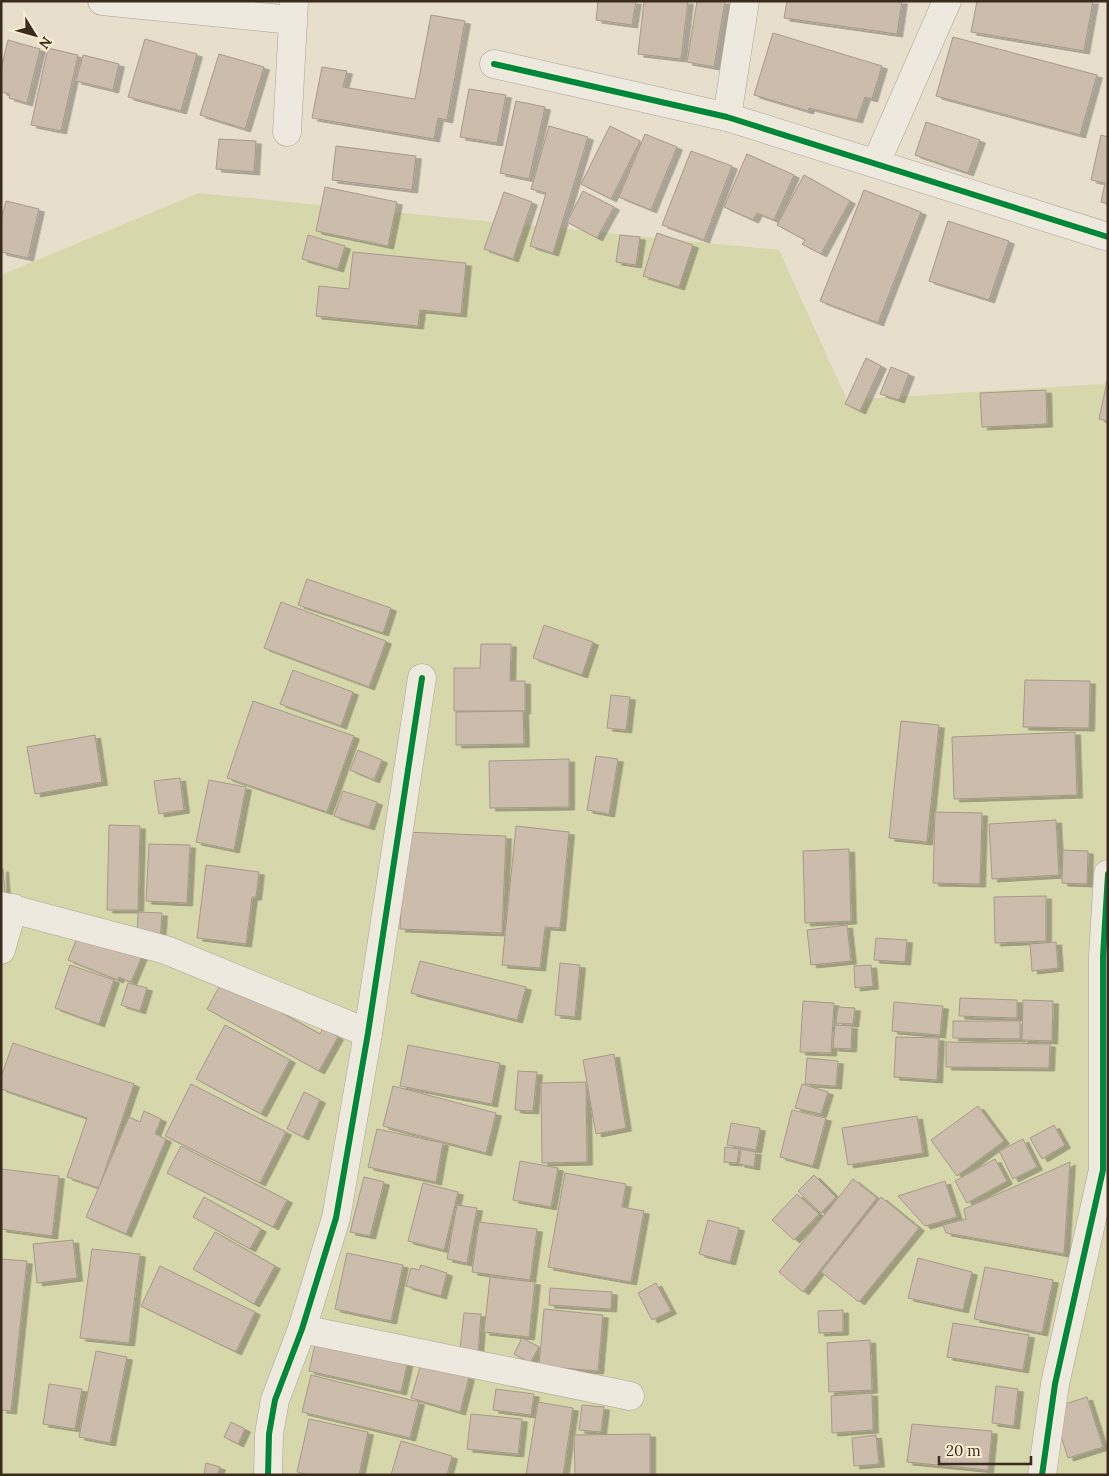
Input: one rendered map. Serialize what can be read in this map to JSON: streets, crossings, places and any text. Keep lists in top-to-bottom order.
{
  "scale_bar": "20 m",
  "north": "bottom right"
}
